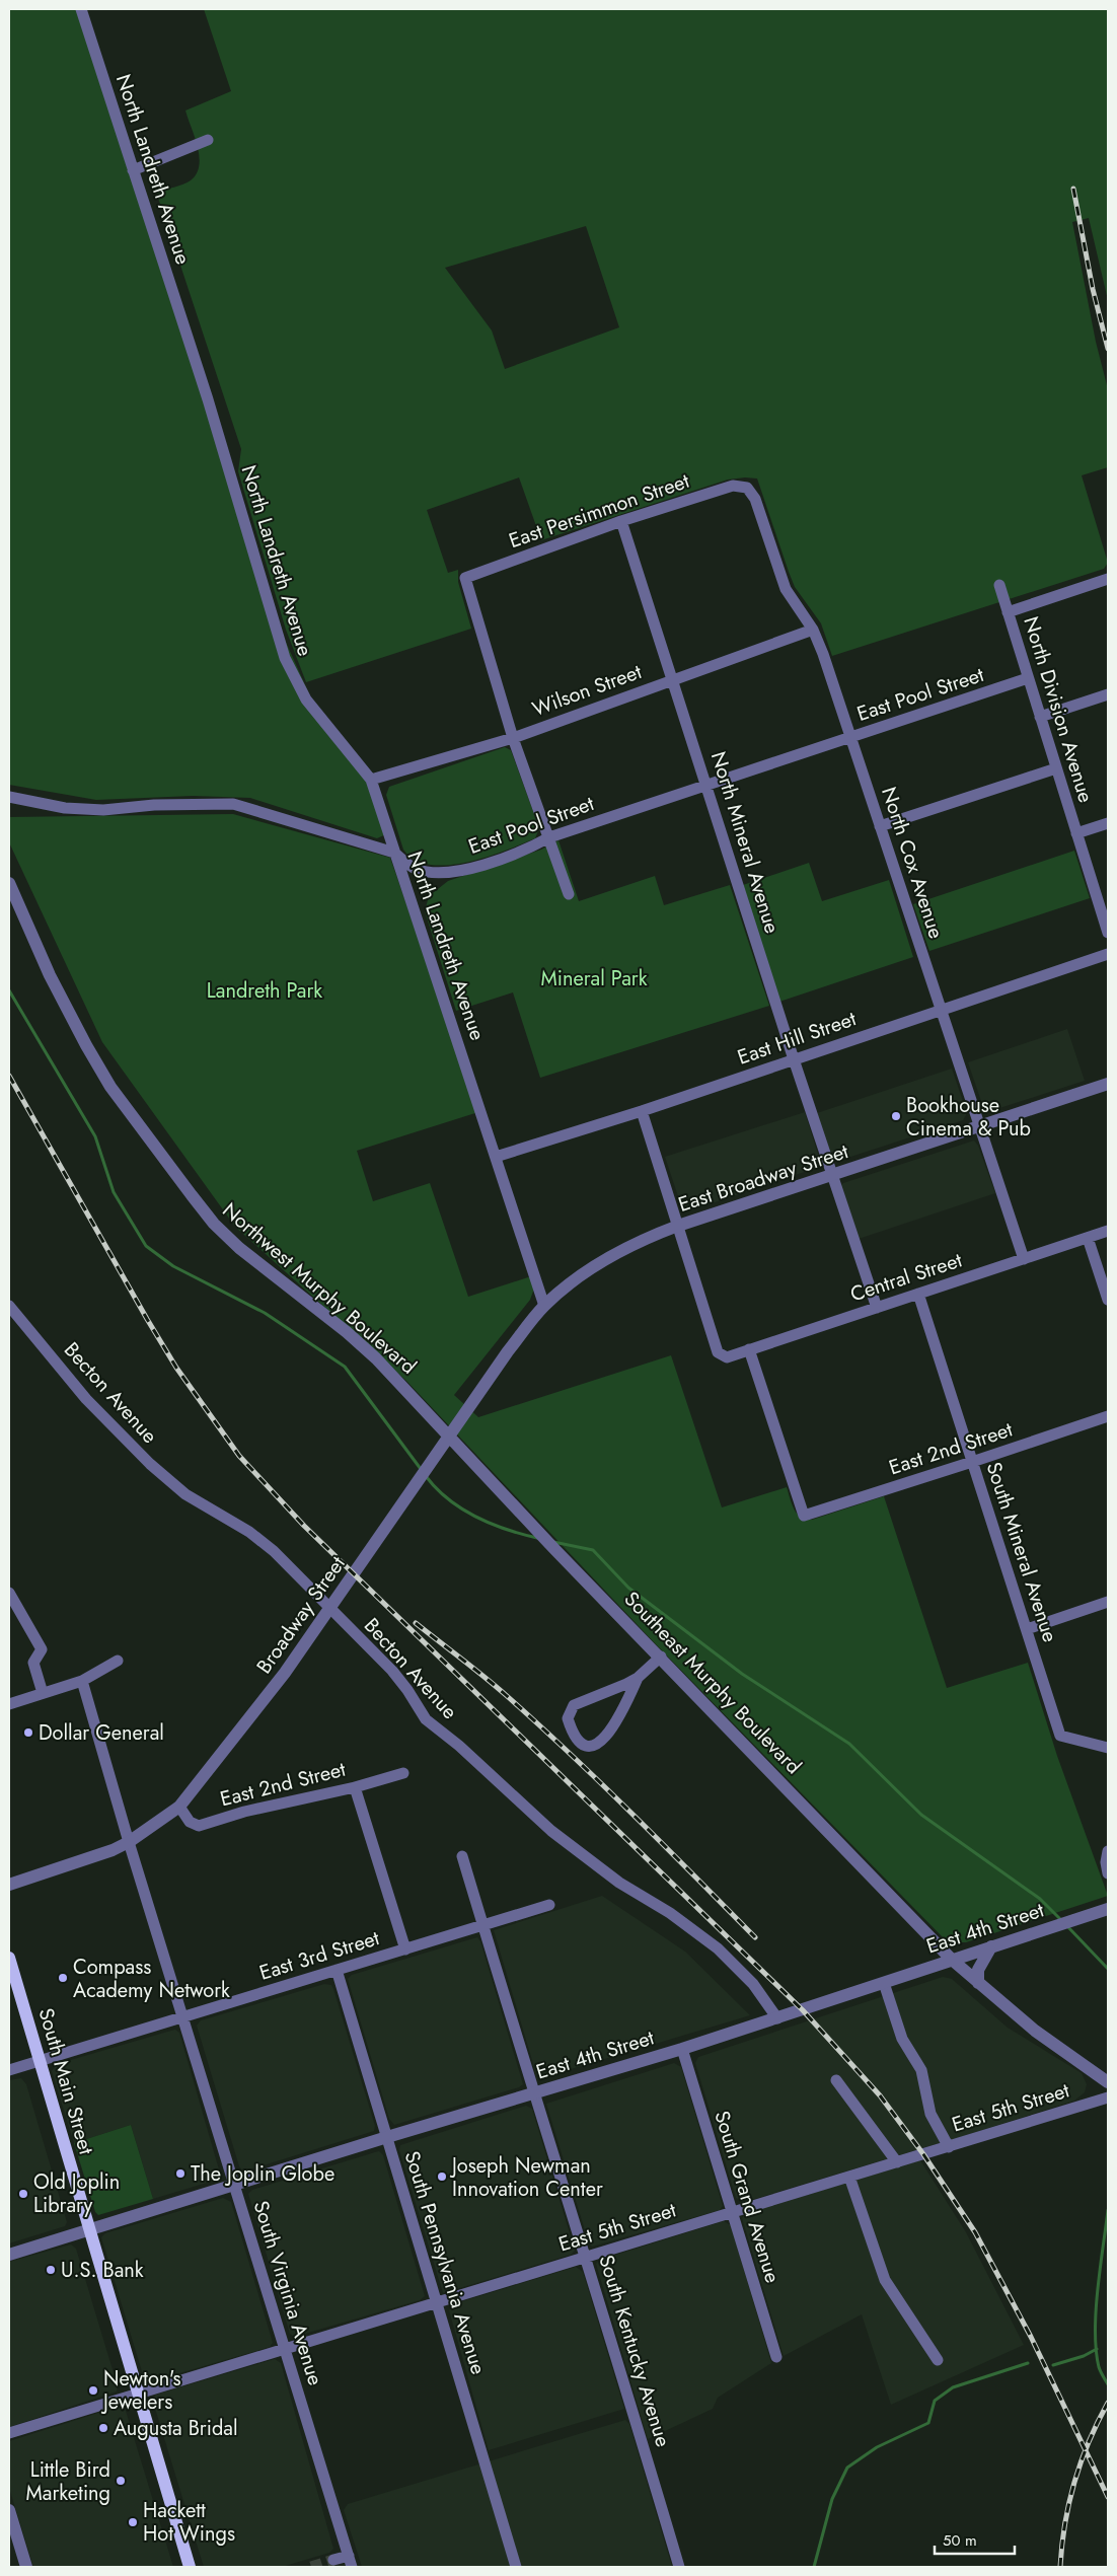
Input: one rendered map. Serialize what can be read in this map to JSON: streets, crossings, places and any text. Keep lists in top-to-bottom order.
{
  "streets": {
    "main road": ["South Main Street"],
    "street": [
      "North Landreth Avenue",
      "East Persimmon Street",
      "Wilson Street",
      "East Pool Street",
      "North Division Avenue",
      "North Mineral Avenue",
      "North Cox Avenue",
      "East Hill Street",
      "East Broadway Street",
      "Central Street",
      "Northwest Murphy Boulevard",
      "Becton Avenue",
      "East 2nd Street",
      "South Mineral Avenue",
      "Broadway Street",
      "Southeast Murphy Boulevard",
      "East 4th Street",
      "East 3rd Street",
      "East 5th Street",
      "South Grand Avenue",
      "South Pennsylvania Avenue",
      "South Virginia Avenue",
      "South Kentucky Avenue"
    ]
  },
  "crossings": [
    ["North Landreth Avenue", "Wilson Street"],
    ["North Landreth Avenue", "East Pool Street"],
    ["North Landreth Avenue", "East Hill Street"],
    ["North Landreth Avenue", "East Broadway Street"],
    ["East Persimmon Street", "Wilson Street"],
    ["East Persimmon Street", "North Mineral Avenue"],
    ["East Persimmon Street", "North Cox Avenue"],
    ["Wilson Street", "North Mineral Avenue"],
    ["Wilson Street", "North Cox Avenue"],
    ["East Pool Street", "North Division Avenue"],
    ["East Pool Street", "North Mineral Avenue"],
    ["East Pool Street", "North Cox Avenue"],
    ["North Mineral Avenue", "East Hill Street"],
    ["North Mineral Avenue", "East Broadway Street"],
    ["North Cox Avenue", "East Hill Street"],
    ["North Cox Avenue", "East Broadway Street"],
    ["North Cox Avenue", "Central Street"],
    ["East Broadway Street", "Central Street"],
    ["East Broadway Street", "Broadway Street"],
    ["Central Street", "East 2nd Street"],
    ["Central Street", "South Mineral Avenue"],
    ["Northwest Murphy Boulevard", "Southeast Murphy Boulevard"],
    ["Becton Avenue", "East 4th Street"],
    ["East 2nd Street", "South Mineral Avenue"],
    ["East 2nd Street", "Broadway Street"],
    ["Broadway Street", "South Virginia Avenue"],
    ["Southeast Murphy Boulevard", "East 4th Street"],
    ["East 4th Street", "South Main Street"],
    ["East 4th Street", "South Grand Avenue"],
    ["East 4th Street", "South Pennsylvania Avenue"],
    ["East 4th Street", "South Virginia Avenue"],
    ["East 4th Street", "South Kentucky Avenue"],
    ["East 3rd Street", "South Main Street"],
    ["East 3rd Street", "South Pennsylvania Avenue"],
    ["East 3rd Street", "South Virginia Avenue"],
    ["East 3rd Street", "South Kentucky Avenue"],
    ["South Main Street", "East 5th Street"],
    ["East 5th Street", "South Grand Avenue"],
    ["East 5th Street", "South Pennsylvania Avenue"],
    ["East 5th Street", "South Virginia Avenue"],
    ["East 5th Street", "South Kentucky Avenue"]
  ],
  "parks": ["Mineral Park", "Landreth Park"],
  "places": [
    "Bookhouse Cinema & Pub",
    "Dollar General",
    "Compass Academy Network",
    "The Joplin Globe",
    "Joseph Newman Innovation Center",
    "Old Joplin Library",
    "U.S. Bank",
    "Newton's Jewelers",
    "Augusta Bridal",
    "Little Bird Marketing",
    "Hackett Hot Wings"
  ],
  "scale_bar": "50 m"
}
